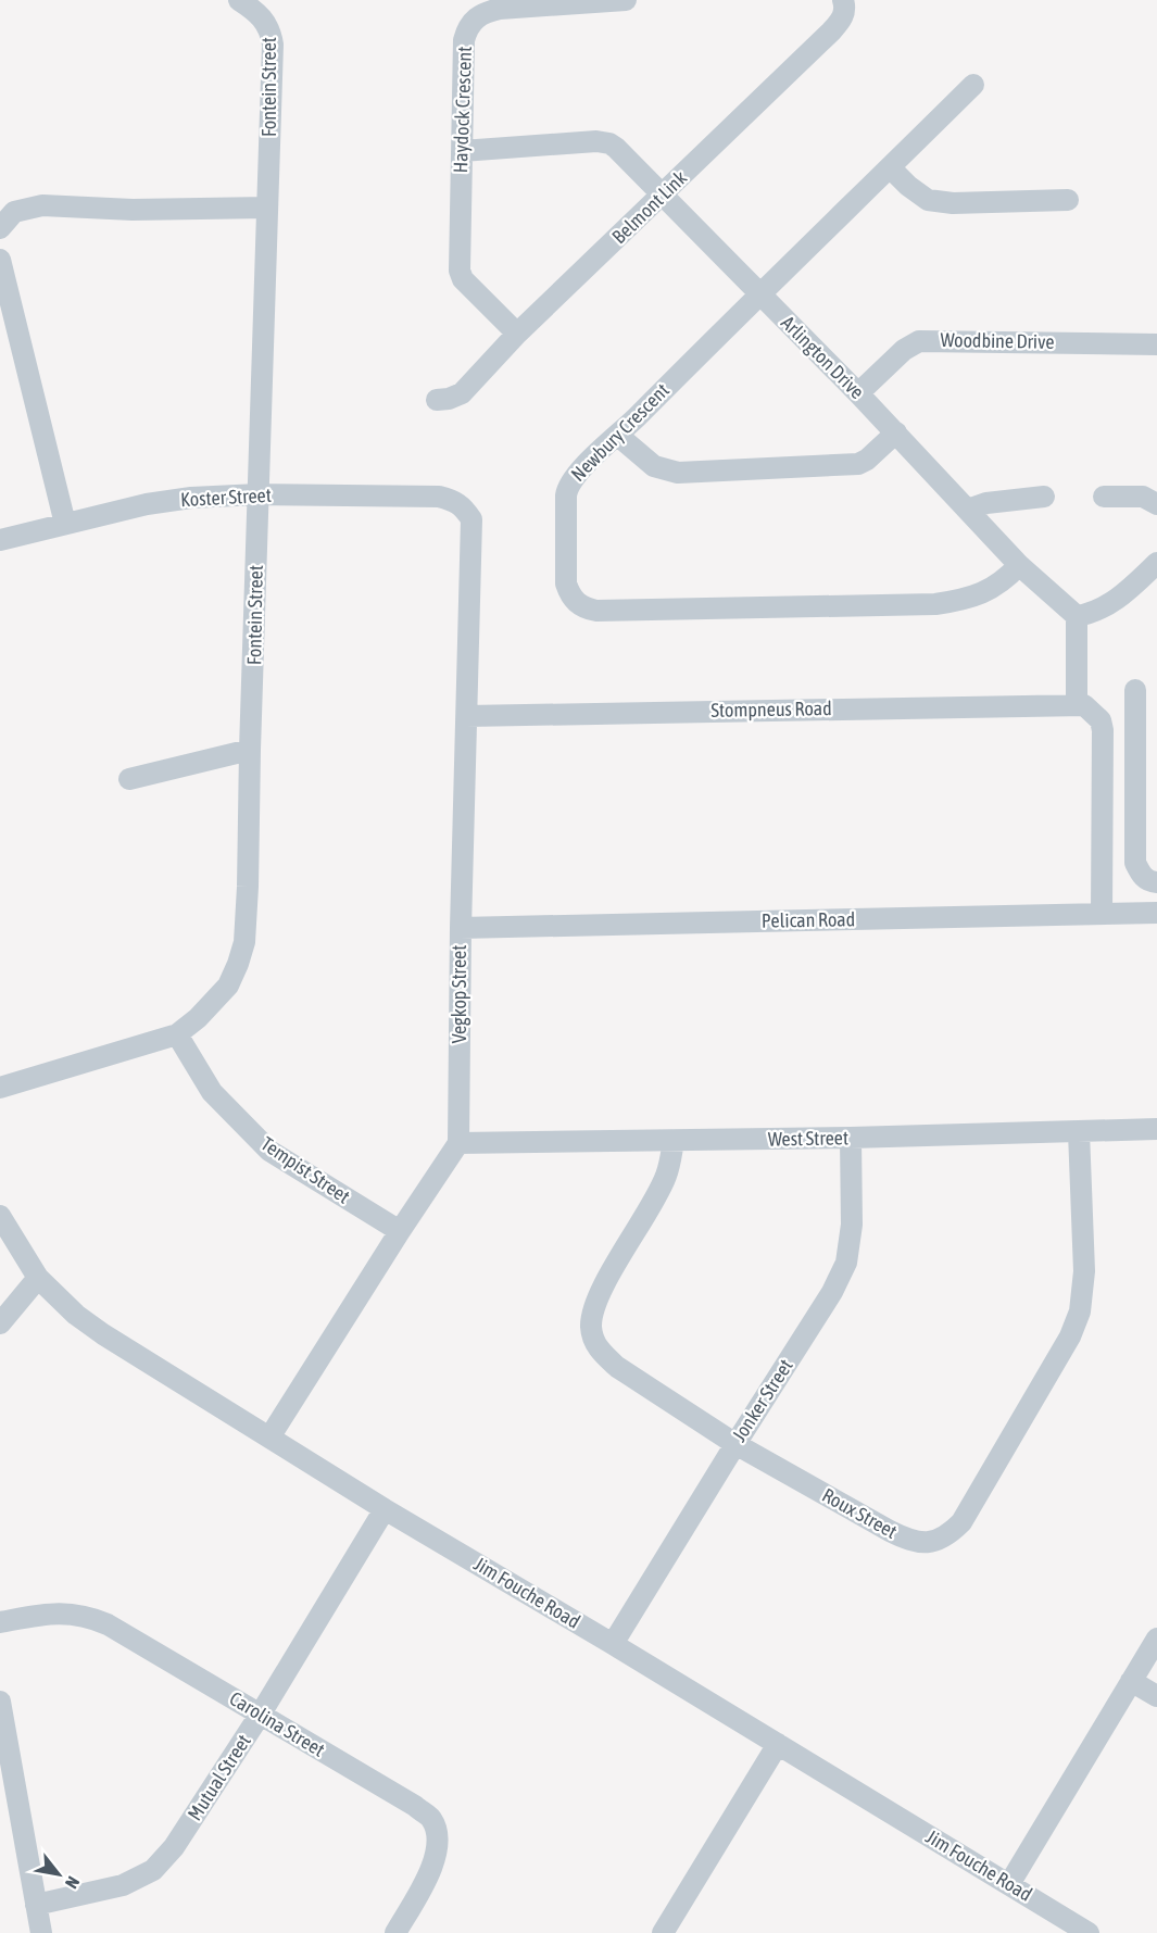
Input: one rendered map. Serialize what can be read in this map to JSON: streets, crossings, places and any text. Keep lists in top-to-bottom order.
{
  "streets": {
    "street": [
      "Fontein Street",
      "Haydock Crescent",
      "Belmont Link",
      "Woodbine Drive",
      "Arlington Drive",
      "Newbury Crescent",
      "Koster Street",
      "Stompneus Road",
      "Pelican Road",
      "Vegkop Street",
      "West Street",
      "Tempist Street",
      "Jonker Street",
      "Roux Street",
      "Jim Fouche Road",
      "Carolina Street",
      "Mutual Street"
    ]
  },
  "crossings": [
    ["Fontein Street", "Koster Street"],
    ["Fontein Street", "Tempist Street"],
    ["Haydock Crescent", "Belmont Link"],
    ["Haydock Crescent", "Arlington Drive"],
    ["Belmont Link", "Arlington Drive"],
    ["Woodbine Drive", "Arlington Drive"],
    ["Arlington Drive", "Newbury Crescent"],
    ["Koster Street", "Vegkop Street"],
    ["Stompneus Road", "Vegkop Street"],
    ["Pelican Road", "Vegkop Street"],
    ["Vegkop Street", "West Street"],
    ["West Street", "Jonker Street"],
    ["West Street", "Roux Street"],
    ["Jonker Street", "Roux Street"],
    ["Jonker Street", "Jim Fouche Road"],
    ["Jim Fouche Road", "Mutual Street"],
    ["Carolina Street", "Mutual Street"]
  ],
  "north": "bottom right"
}
